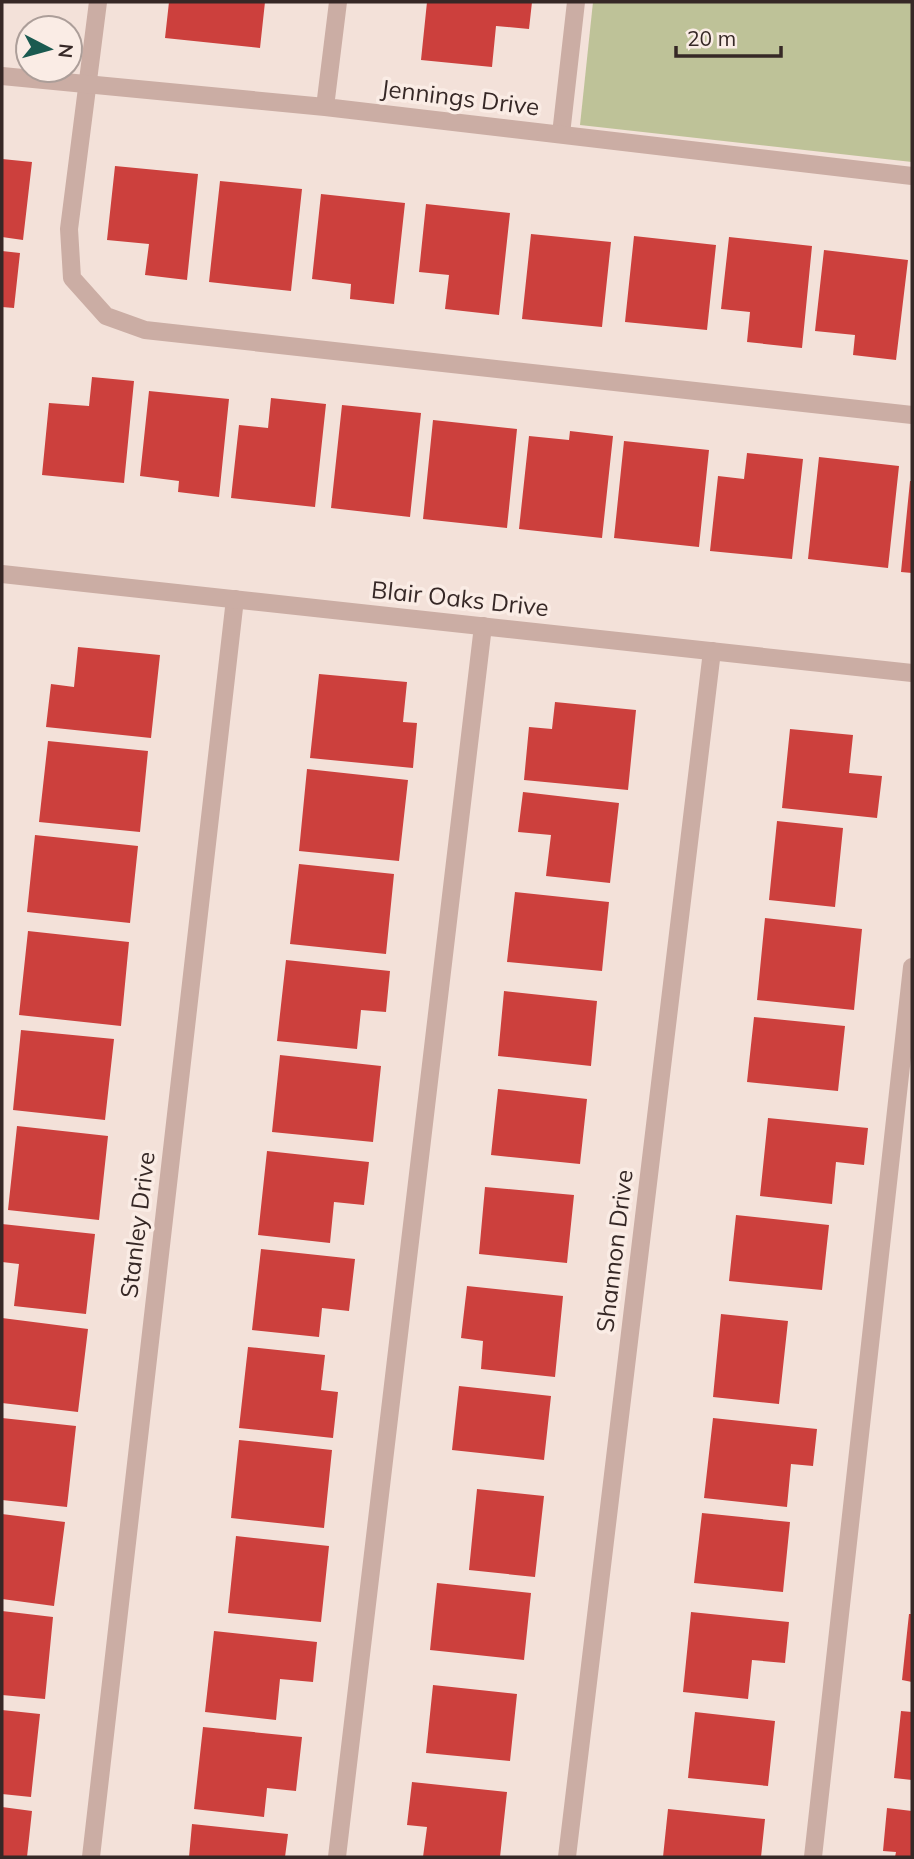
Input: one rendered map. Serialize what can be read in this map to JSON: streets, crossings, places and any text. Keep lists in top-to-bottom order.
{
  "streets": {
    "street": [
      "Jennings Drive",
      "Blair Oaks Drive",
      "Stanley Drive",
      "Shannon Drive"
    ]
  },
  "crossings": [
    ["Blair Oaks Drive", "Stanley Drive"],
    ["Blair Oaks Drive", "Shannon Drive"]
  ],
  "scale_bar": "20 m",
  "north": "right"
}
